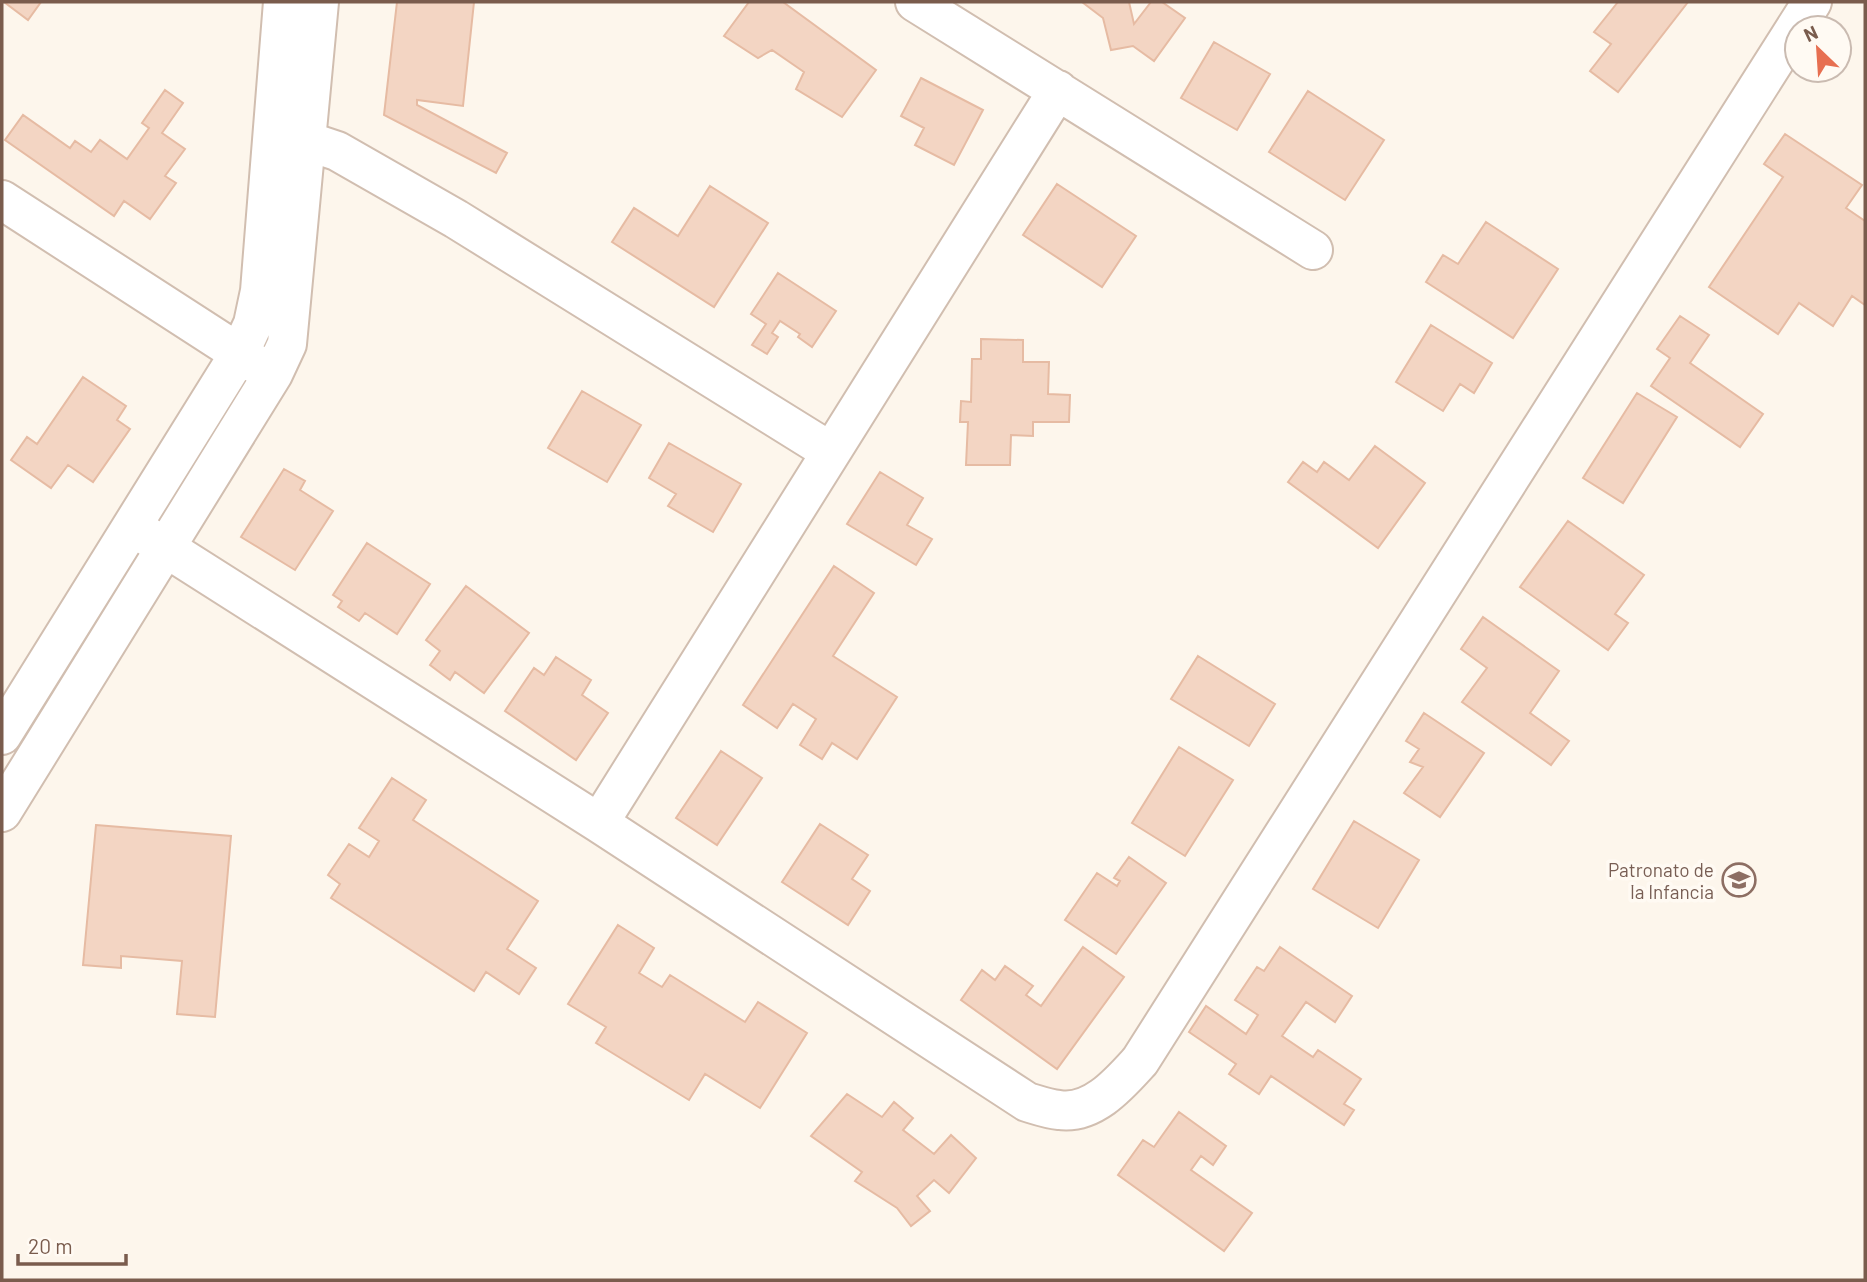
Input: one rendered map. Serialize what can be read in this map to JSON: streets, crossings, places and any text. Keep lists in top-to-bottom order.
{
  "places": {
    "school or university": ["Patronato de la Infancia"]
  },
  "scale_bar": "20 m",
  "north": "top left"
}
